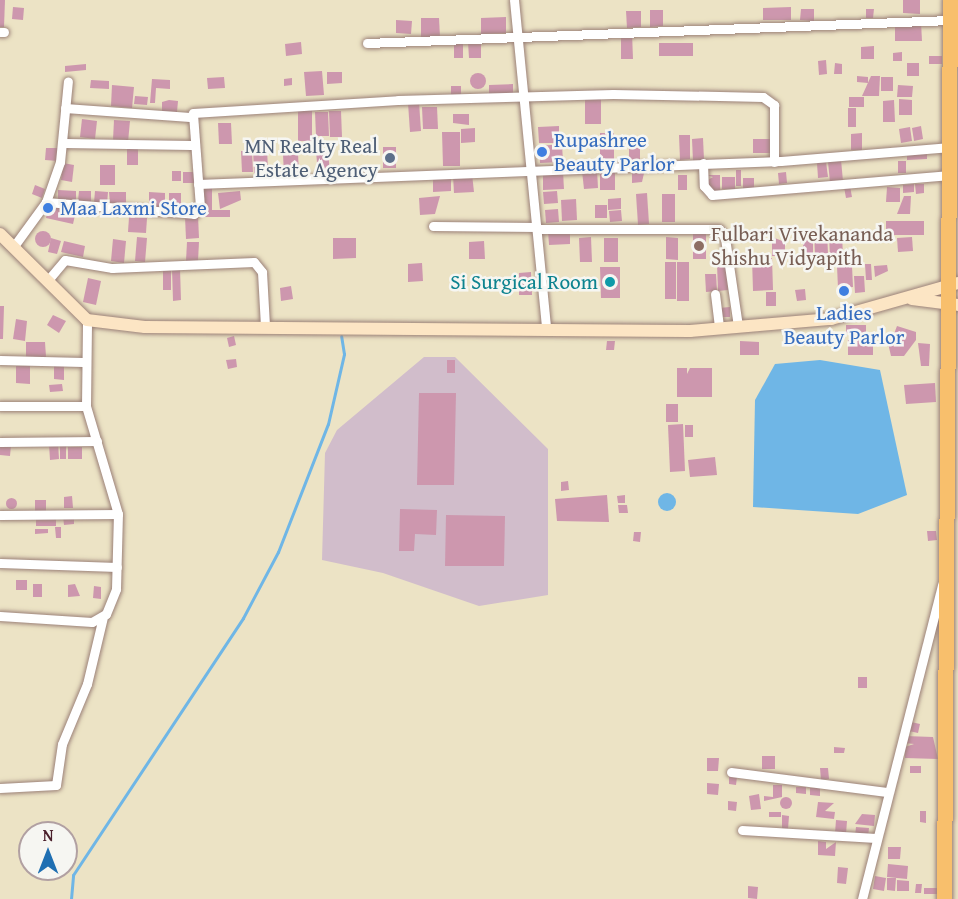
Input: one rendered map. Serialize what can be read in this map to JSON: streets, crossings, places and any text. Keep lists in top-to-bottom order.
{
  "places": [
    "Rupashree Beauty Parlor",
    "MN Realty Real Estate Agency",
    "Maa Laxmi Store",
    "Fulbari Vivekananda Shishu Vidyapith",
    "Si Surgical Room",
    "Ladies Beauty Parlor"
  ],
  "north": "top"
}
